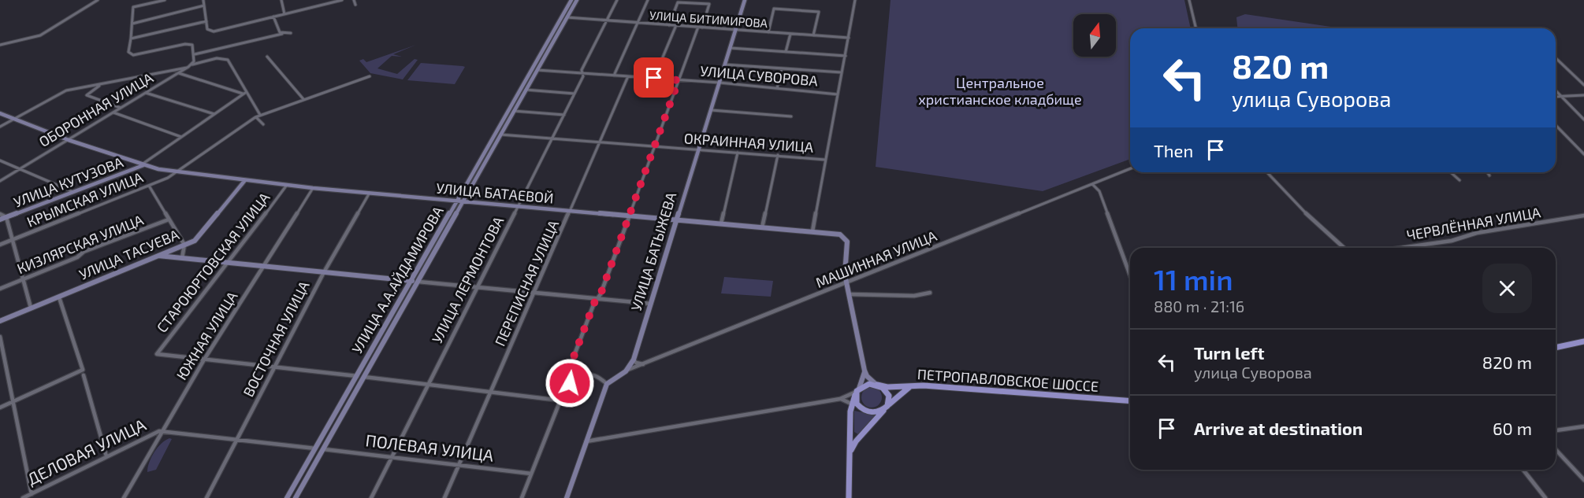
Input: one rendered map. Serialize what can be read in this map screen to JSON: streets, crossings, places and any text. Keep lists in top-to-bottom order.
{
  "streets": {
    "main road": [
      "УЛИЦА КУТУЗОВА",
      "УЛИЦА БАТАЕВОЙ",
      "УЛИЦА БАТЫЖЕВА",
      "УЛИЦА ТАСУЕВА",
      "УЛИЦА А.А.АЙДАМИРОВА",
      "ПЕТРОПАВЛОВСКОЕ ШОССЕ"
    ],
    "street": [
      "УЛИЦА БИТИМИРОВА",
      "УЛИЦА СУВОРОВА",
      "ОБОРОННАЯ УЛИЦА",
      "ОКРАИННАЯ УЛИЦА",
      "КРЫМСКАЯ УЛИЦА",
      "ЧЕРВЛЁННАЯ УЛИЦА",
      "КИЗЛЯРСКАЯ УЛИЦА",
      "МАШИННАЯ УЛИЦА",
      "СТАРОЮРТОВСКАЯ УЛИЦА",
      "УЛИЦА ЛЕРМОНТОВА",
      "ПЕРЕПИСНАЯ УЛИЦА",
      "ЮЖНАЯ УЛИЦА",
      "ВОСТОЧНАЯ УЛИЦА",
      "ПОЛЕВАЯ УЛИЦА",
      "ДЕЛОВАЯ УЛИЦА"
    ]
  },
  "crossings": [
    ["УЛИЦА БИТИМИРОВА", "УЛИЦА БАТЫЖЕВА"],
    ["УЛИЦА БИТИМИРОВА", "УЛИЦА А.А.АЙДАМИРОВА"],
    ["УЛИЦА БИТИМИРОВА", "УЛИЦА ЛЕРМОНТОВА"],
    ["УЛИЦА СУВОРОВА", "УЛИЦА БАТЫЖЕВА"],
    ["УЛИЦА СУВОРОВА", "УЛИЦА А.А.АЙДАМИРОВА"],
    ["УЛИЦА СУВОРОВА", "УЛИЦА ЛЕРМОНТОВА"],
    ["УЛИЦА СУВОРОВА", "ПЕРЕПИСНАЯ УЛИЦА"],
    ["ОБОРОННАЯ УЛИЦА", "УЛИЦА БАТАЕВОЙ"],
    ["ОКРАИННАЯ УЛИЦА", "УЛИЦА БАТЫЖЕВА"],
    ["ОКРАИННАЯ УЛИЦА", "УЛИЦА А.А.АЙДАМИРОВА"],
    ["ОКРАИННАЯ УЛИЦА", "УЛИЦА ЛЕРМОНТОВА"],
    ["ОКРАИННАЯ УЛИЦА", "ПЕРЕПИСНАЯ УЛИЦА"],
    ["УЛИЦА КУТУЗОВА", "УЛИЦА БАТАЕВОЙ"],
    ["УЛИЦА БАТАЕВОЙ", "КРЫМСКАЯ УЛИЦА"],
    ["УЛИЦА БАТАЕВОЙ", "УЛИЦА БАТЫЖЕВА"],
    ["УЛИЦА БАТАЕВОЙ", "УЛИЦА ТАСУЕВА"],
    ["УЛИЦА БАТАЕВОЙ", "МАШИННАЯ УЛИЦА"],
    ["УЛИЦА БАТАЕВОЙ", "СТАРОЮРТОВСКАЯ УЛИЦА"],
    ["УЛИЦА БАТАЕВОЙ", "УЛИЦА А.А.АЙДАМИРОВА"],
    ["УЛИЦА БАТАЕВОЙ", "УЛИЦА ЛЕРМОНТОВА"],
    ["УЛИЦА БАТАЕВОЙ", "ПЕРЕПИСНАЯ УЛИЦА"],
    ["УЛИЦА БАТАЕВОЙ", "ЮЖНАЯ УЛИЦА"],
    ["УЛИЦА БАТАЕВОЙ", "ВОСТОЧНАЯ УЛИЦА"],
    ["УЛИЦА БАТЫЖЕВА", "МАШИННАЯ УЛИЦА"],
    ["СТАРОЮРТОВСКАЯ УЛИЦА", "ЮЖНАЯ УЛИЦА"],
    ["УЛИЦА А.А.АЙДАМИРОВА", "ПОЛЕВАЯ УЛИЦА"],
    ["УЛИЦА ЛЕРМОНТОВА", "ПОЛЕВАЯ УЛИЦА"],
    ["ПЕРЕПИСНАЯ УЛИЦА", "ПОЛЕВАЯ УЛИЦА"],
    ["ЮЖНАЯ УЛИЦА", "ДЕЛОВАЯ УЛИЦА"]
  ],
  "parks": ["Центральное христианское кладбище"],
  "north": "top",
  "page": {
    "turn": ["820 m", "улица Суворова"],
    "then": "Then",
    "heading": ["11 min", "880 m · 21:16"],
    "list": [
      {
        "name": "Turn left",
        "note": "улица Суворова",
        "value": "820 m"
      },
      {
        "name": "Arrive at destination",
        "value": "60 m"
      }
    ]
  }
}
